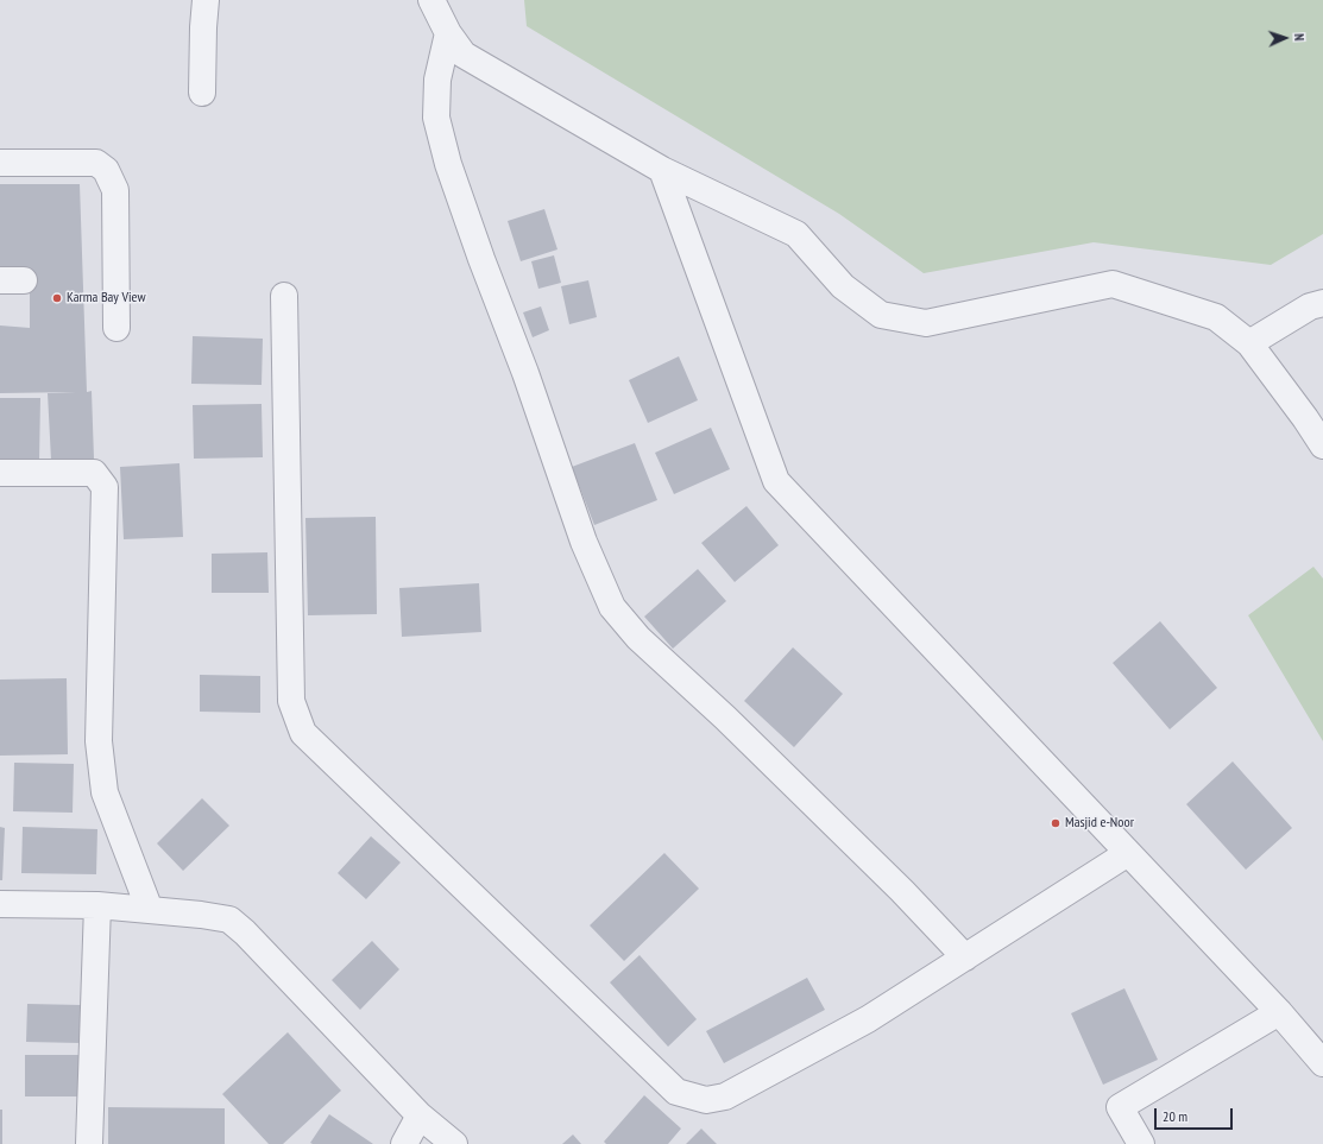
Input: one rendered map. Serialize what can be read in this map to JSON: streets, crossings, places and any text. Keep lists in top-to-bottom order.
{
  "places": ["Karma Bay View", "Masjid e-Noor"],
  "scale_bar": "20 m",
  "north": "right"
}
